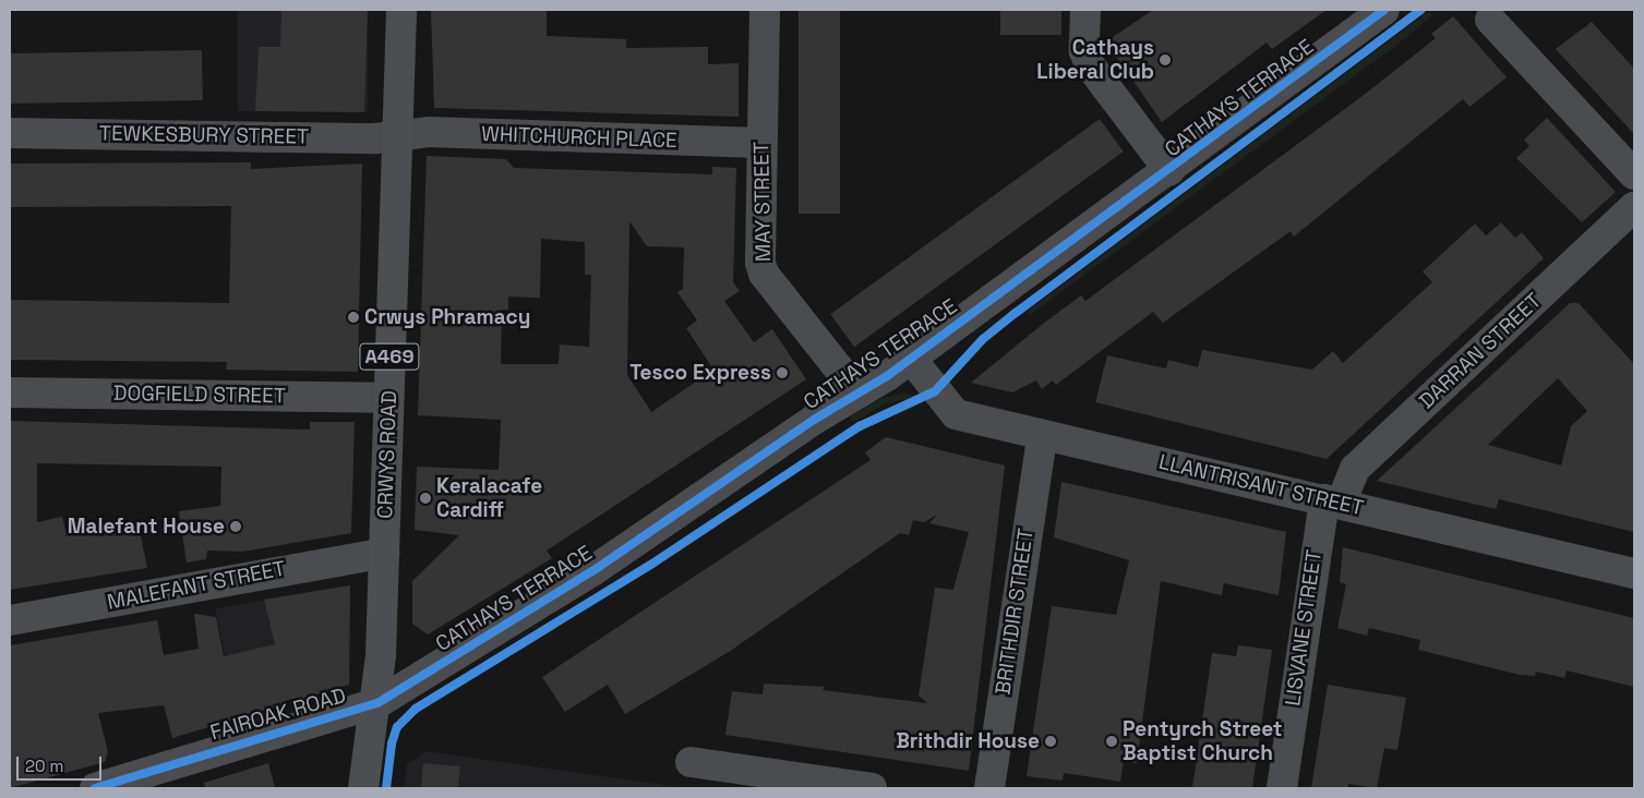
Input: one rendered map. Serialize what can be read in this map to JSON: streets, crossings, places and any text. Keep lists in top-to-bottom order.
{
  "streets": {
    "main road": ["A469", "CRWYS ROAD"],
    "street": [
      "CATHAYS TERRACE",
      "TEWKESBURY STREET",
      "WHITCHURCH PLACE",
      "MAY STREET",
      "DARRAN STREET",
      "DOGFIELD STREET",
      "LLANTRISANT STREET",
      "MALEFANT STREET",
      "BRITHDIR STREET",
      "LISVANE STREET",
      "FAIROAK ROAD"
    ]
  },
  "crossings": [
    ["CATHAYS TERRACE", "MAY STREET"],
    ["CATHAYS TERRACE", "A469"],
    ["CATHAYS TERRACE", "CRWYS ROAD"],
    ["CATHAYS TERRACE", "LLANTRISANT STREET"],
    ["CATHAYS TERRACE", "FAIROAK ROAD"],
    ["TEWKESBURY STREET", "WHITCHURCH PLACE"],
    ["TEWKESBURY STREET", "CRWYS ROAD"],
    ["WHITCHURCH PLACE", "MAY STREET"],
    ["WHITCHURCH PLACE", "CRWYS ROAD"],
    ["DARRAN STREET", "LLANTRISANT STREET"],
    ["DARRAN STREET", "LISVANE STREET"],
    ["A469", "CRWYS ROAD"],
    ["A469", "FAIROAK ROAD"],
    ["DOGFIELD STREET", "CRWYS ROAD"],
    ["CRWYS ROAD", "MALEFANT STREET"],
    ["CRWYS ROAD", "FAIROAK ROAD"],
    ["LLANTRISANT STREET", "BRITHDIR STREET"],
    ["LLANTRISANT STREET", "LISVANE STREET"]
  ],
  "places": [
    "Cathays Liberal Club",
    "Crwys Phramacy",
    "Tesco Express",
    "Keralacafe Cardiff",
    "Malefant House",
    "Brithdir House",
    "Pentyrch Street Baptist Church"
  ],
  "scale_bar": "20 m"
}
